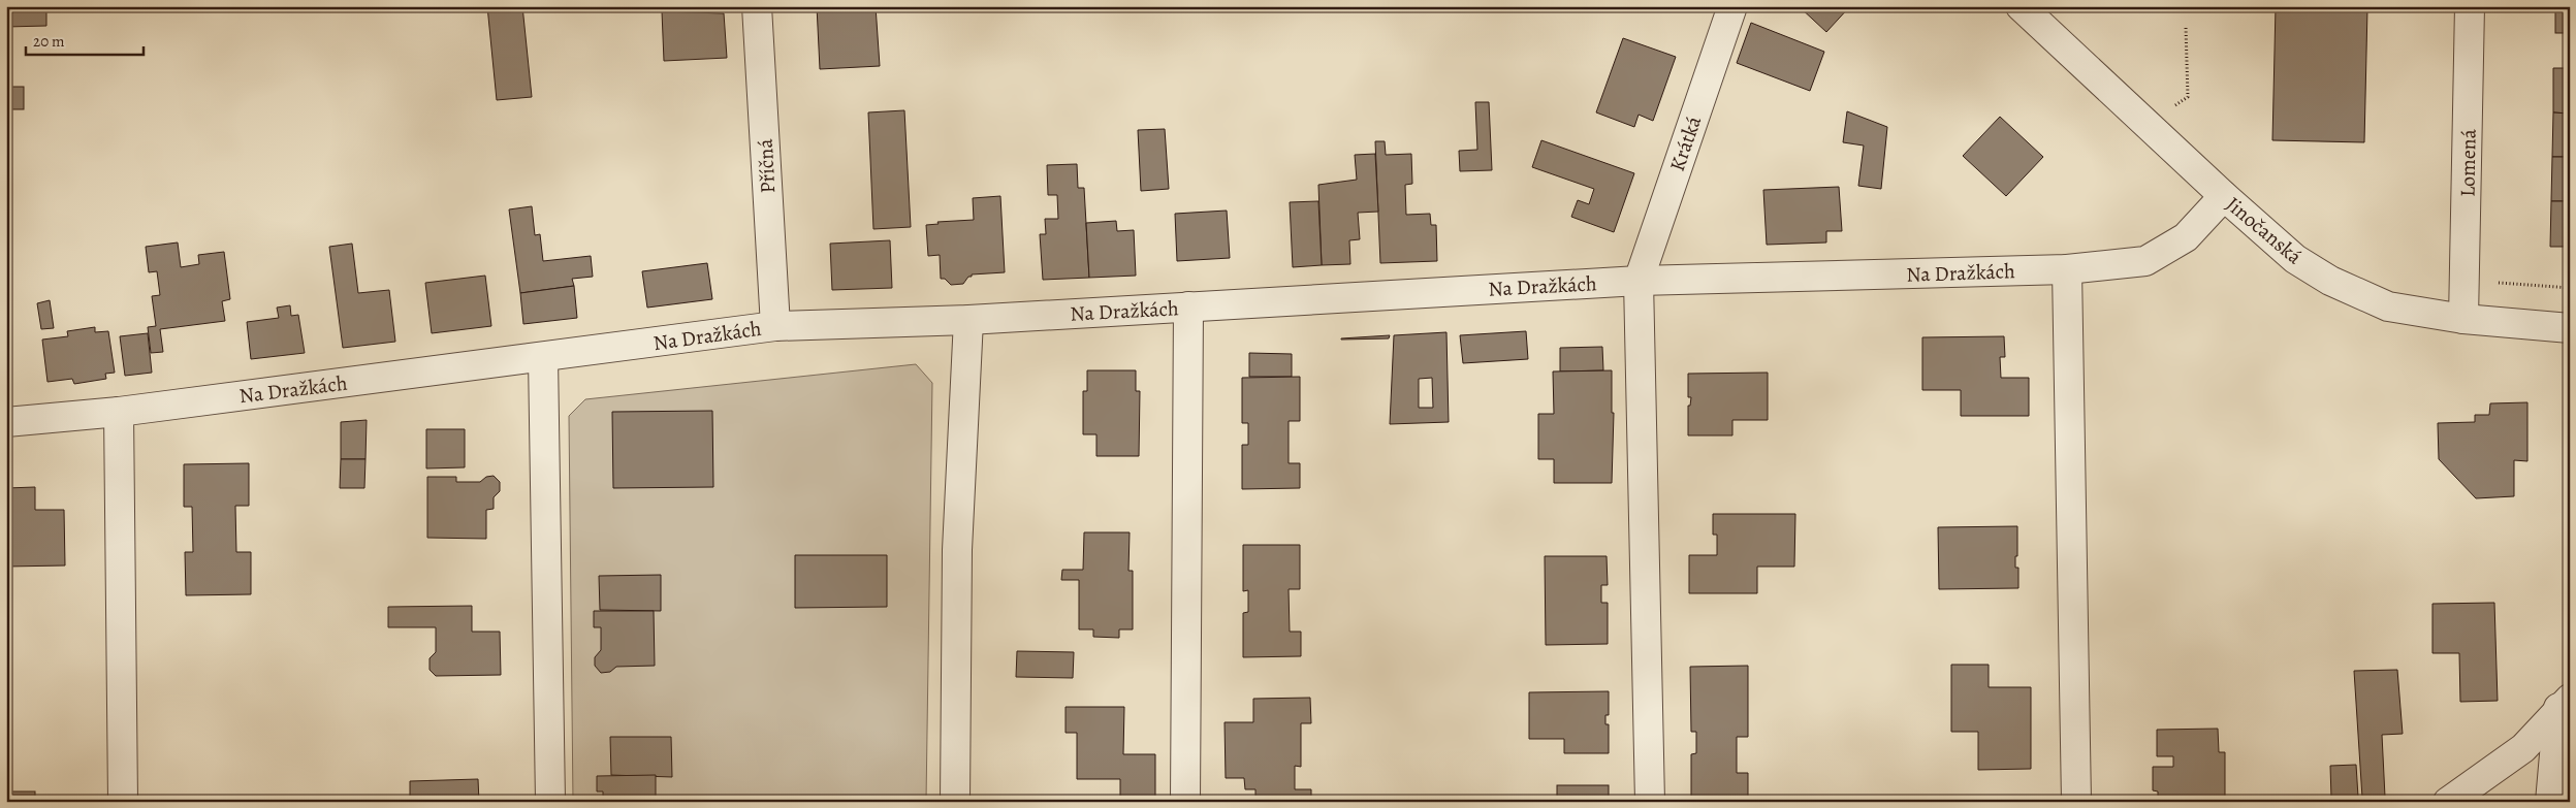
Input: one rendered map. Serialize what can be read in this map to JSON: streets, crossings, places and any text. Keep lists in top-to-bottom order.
{
  "streets": {
    "street": [
      "Krátká",
      "Lomená",
      "Příčná",
      "Jinočanská",
      "Na Dražkách"
    ]
  },
  "crossings": [
    ["Krátká", "Na Dražkách"],
    ["Lomená", "Jinočanská"],
    ["Příčná", "Na Dražkách"],
    ["Jinočanská", "Na Dražkách"]
  ],
  "scale_bar": "20 m"
}
